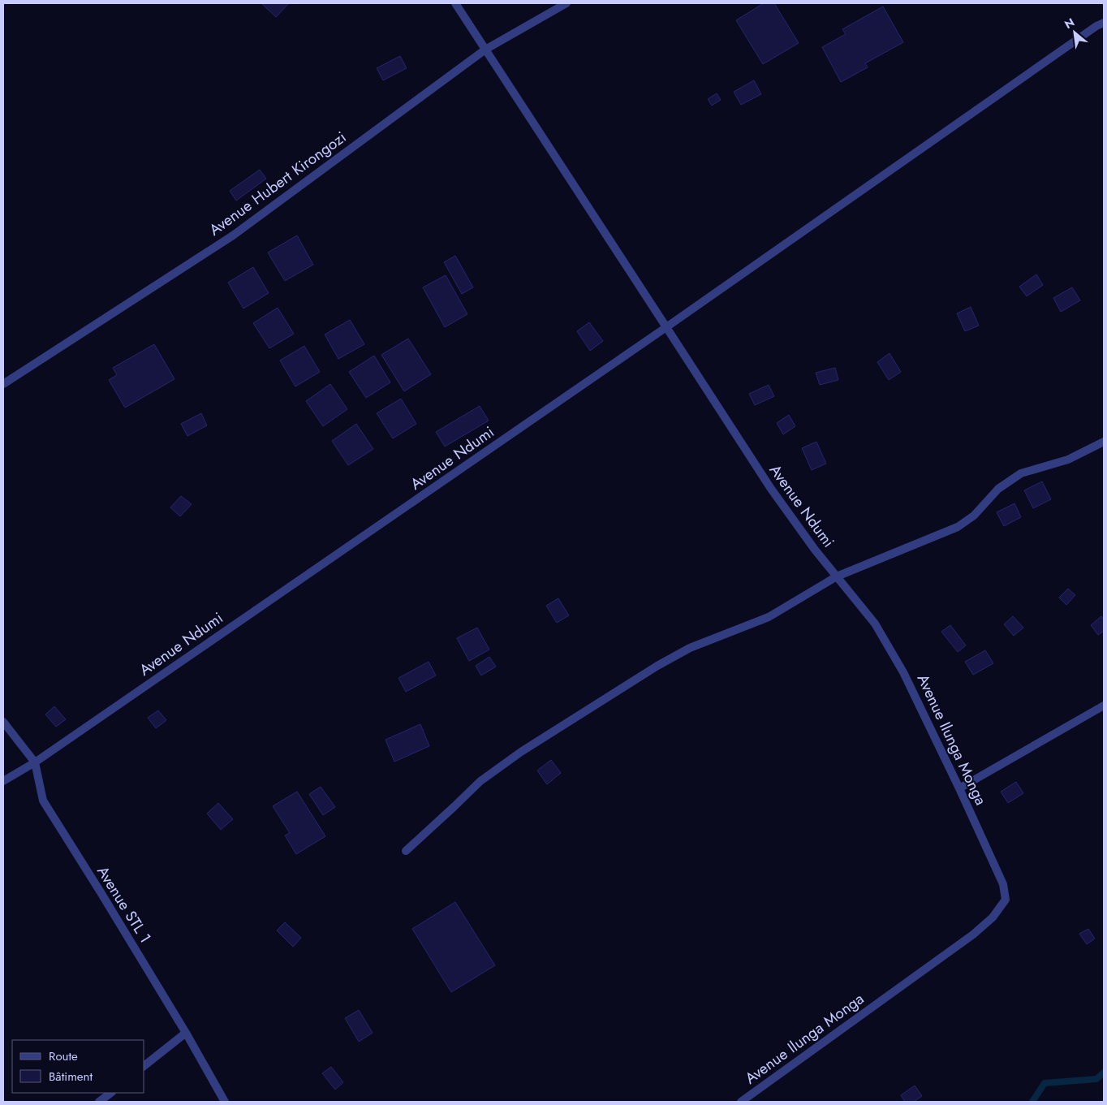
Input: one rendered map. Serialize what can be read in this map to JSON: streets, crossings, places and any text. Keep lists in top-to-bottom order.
{
  "streets": {
    "street": [
      "Avenue Hubert Kirongozi",
      "Avenue Ndumi",
      "Avenue Ilunga Monga",
      "Avenue STL 1"
    ]
  },
  "crossings": [
    ["Avenue Ndumi", "Avenue Ilunga Monga"],
    ["Avenue Ndumi", "Avenue STL 1"]
  ],
  "legend": ["Route", "Bâtiment"],
  "north": "top left"
}
